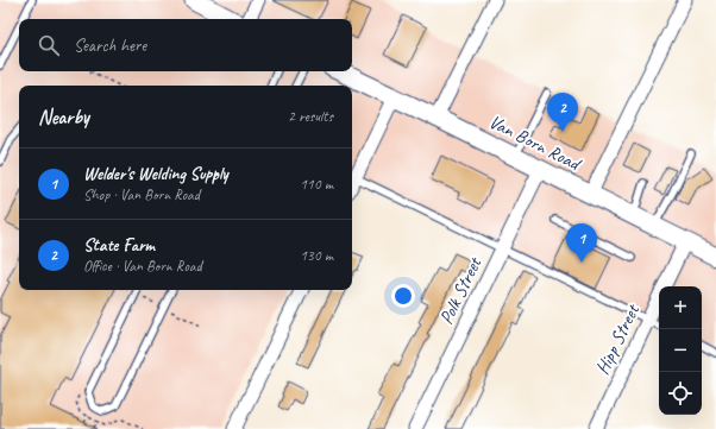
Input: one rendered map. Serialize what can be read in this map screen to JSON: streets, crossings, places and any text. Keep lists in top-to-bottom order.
{
  "streets": {
    "main road": ["Van Born Road"],
    "street": ["Polk Street", "Hipp Street"]
  },
  "crossings": [
    ["Van Born Road", "Polk Street"],
    ["Van Born Road", "Hipp Street"]
  ],
  "page": {
    "search": "Search here",
    "heading": ["Nearby", "2 results"],
    "pins": ["2", "1"],
    "list": [
      {
        "mark": "1",
        "name": "Welder's Welding Supply",
        "note": "Shop · Van Born Road",
        "value": "110 m"
      },
      {
        "mark": "2",
        "name": "State Farm",
        "note": "Office · Van Born Road",
        "value": "130 m"
      }
    ],
    "map_buttons": ["+", "−"]
  }
}
